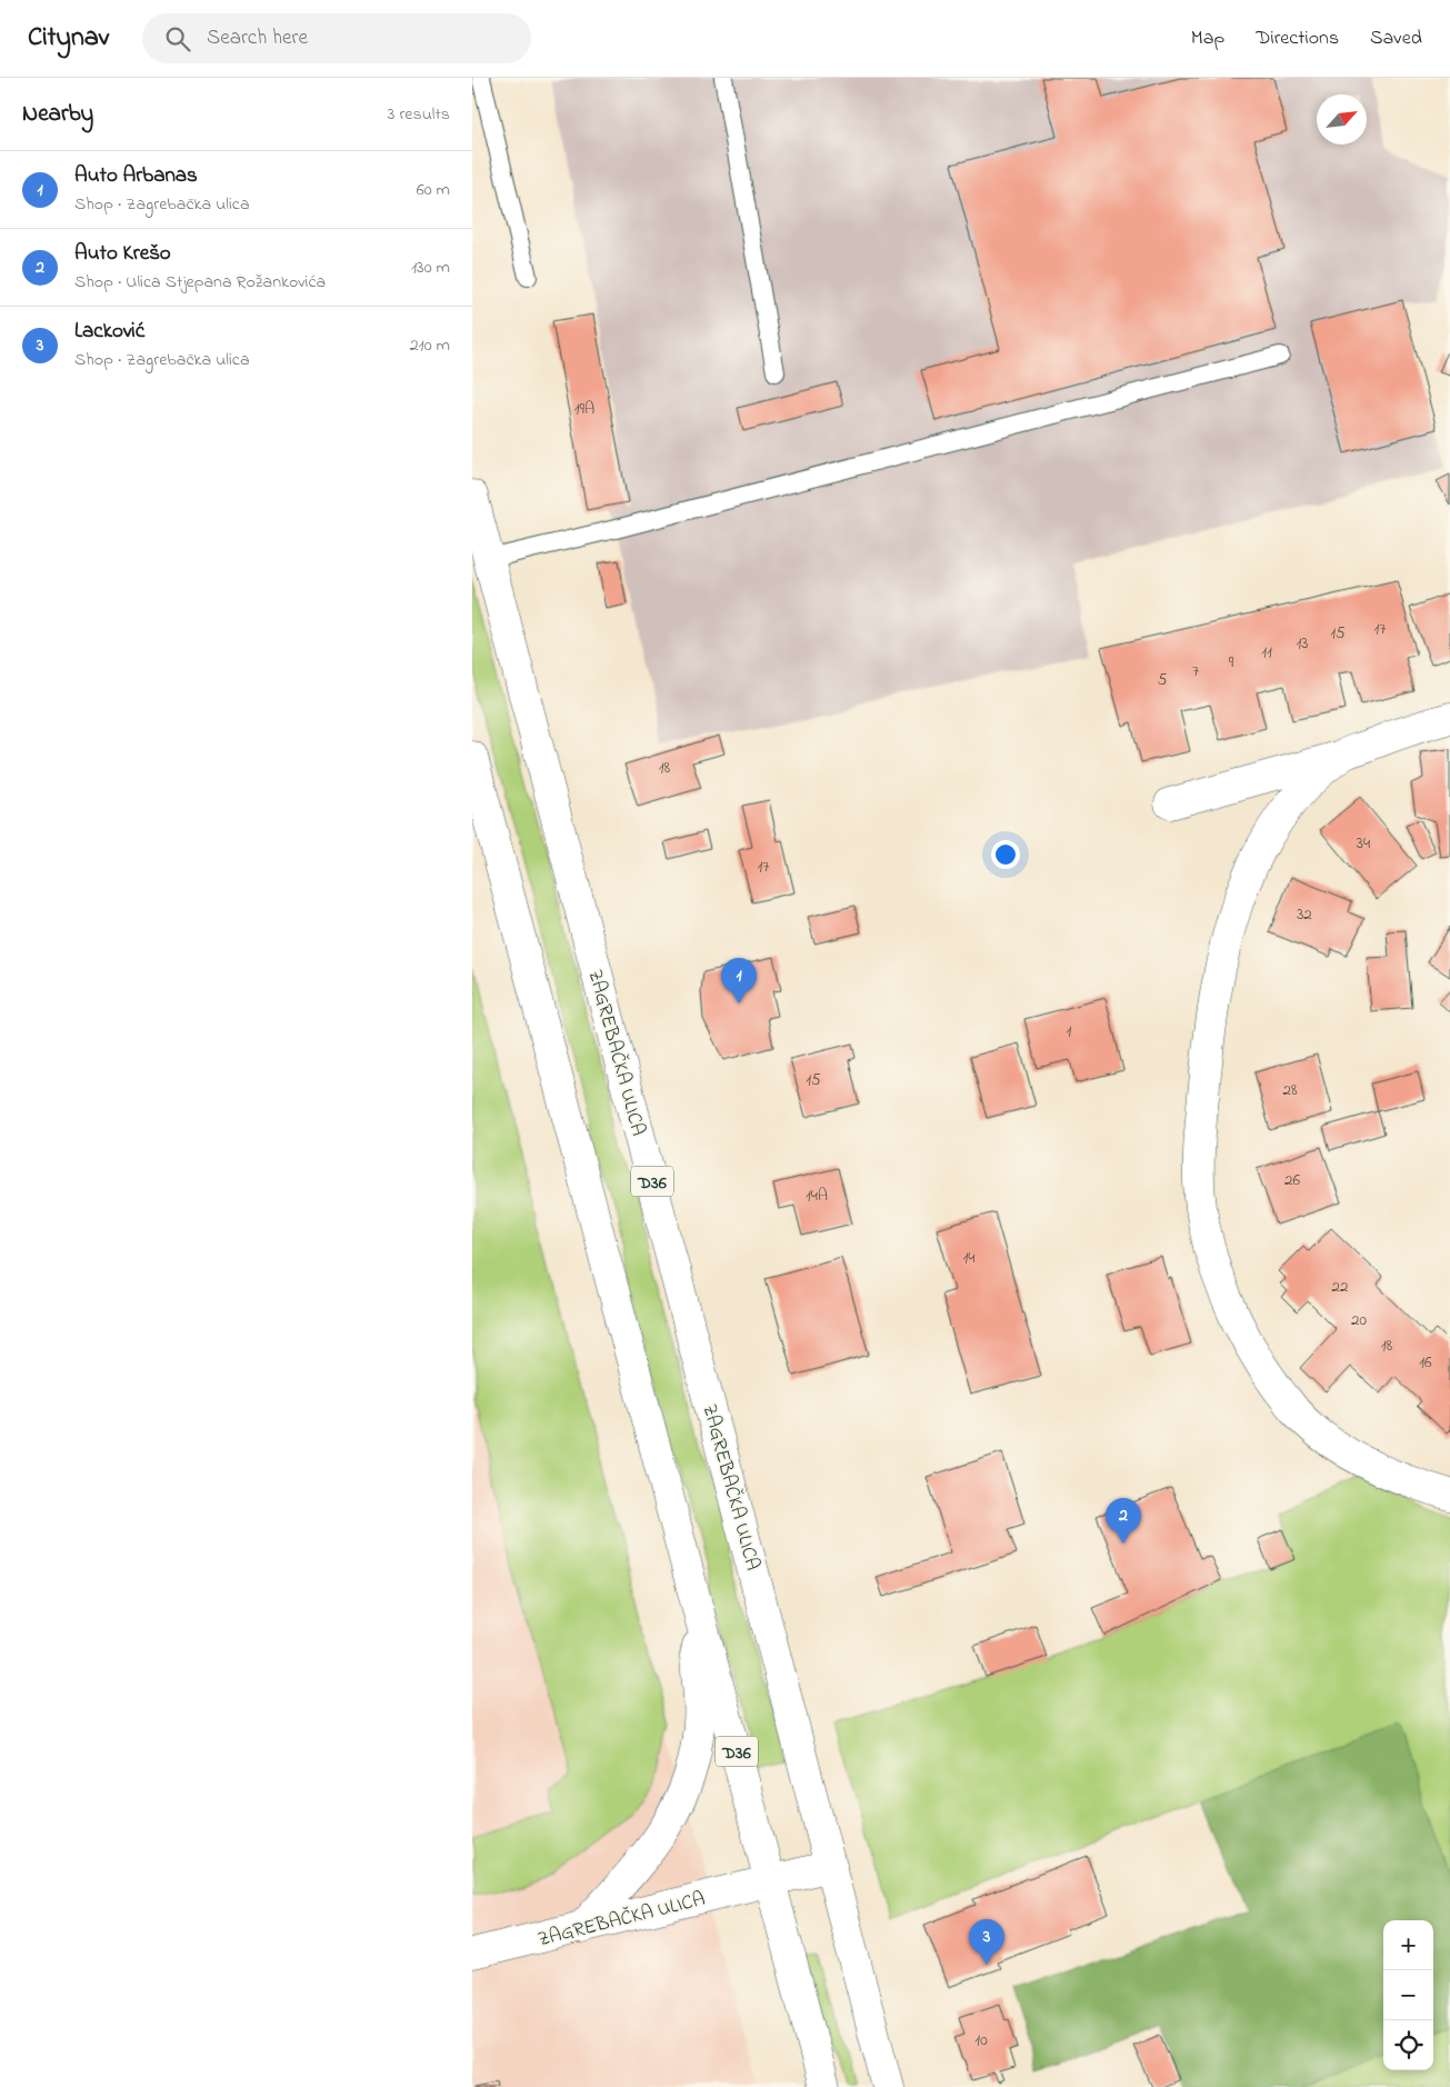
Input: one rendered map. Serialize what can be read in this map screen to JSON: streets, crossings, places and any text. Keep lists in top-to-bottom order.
{
  "streets": {
    "main road": ["ZAGREBAČKA ULICA", "D36"]
  },
  "crossings": [
    ["ZAGREBAČKA ULICA", "D36"]
  ],
  "house_numbers": [
    "19A",
    "17",
    "15",
    "13",
    "11",
    "9",
    "7",
    "5",
    "18",
    "34",
    "17",
    "32",
    "1",
    "15",
    "28",
    "26",
    "14A",
    "14",
    "22",
    "20",
    "18",
    "16",
    "10"
  ],
  "north": "top right",
  "page": {
    "header": "Citynav",
    "search": "Search here",
    "nav": ["Map", "Directions", "Saved"],
    "heading": ["Nearby", "3 results"],
    "list": [
      {
        "mark": "1",
        "name": "Auto Arbanas",
        "note": "Shop · Zagrebačka ulica",
        "value": "60 m"
      },
      {
        "mark": "2",
        "name": "Auto Krešo",
        "note": "Shop · Ulica Stjepana Rožankovića",
        "value": "130 m"
      },
      {
        "mark": "3",
        "name": "Lacković",
        "note": "Shop · Zagrebačka ulica",
        "value": "210 m"
      }
    ],
    "pins": ["1", "2", "3"],
    "map_buttons": ["+", "−"]
  }
}
